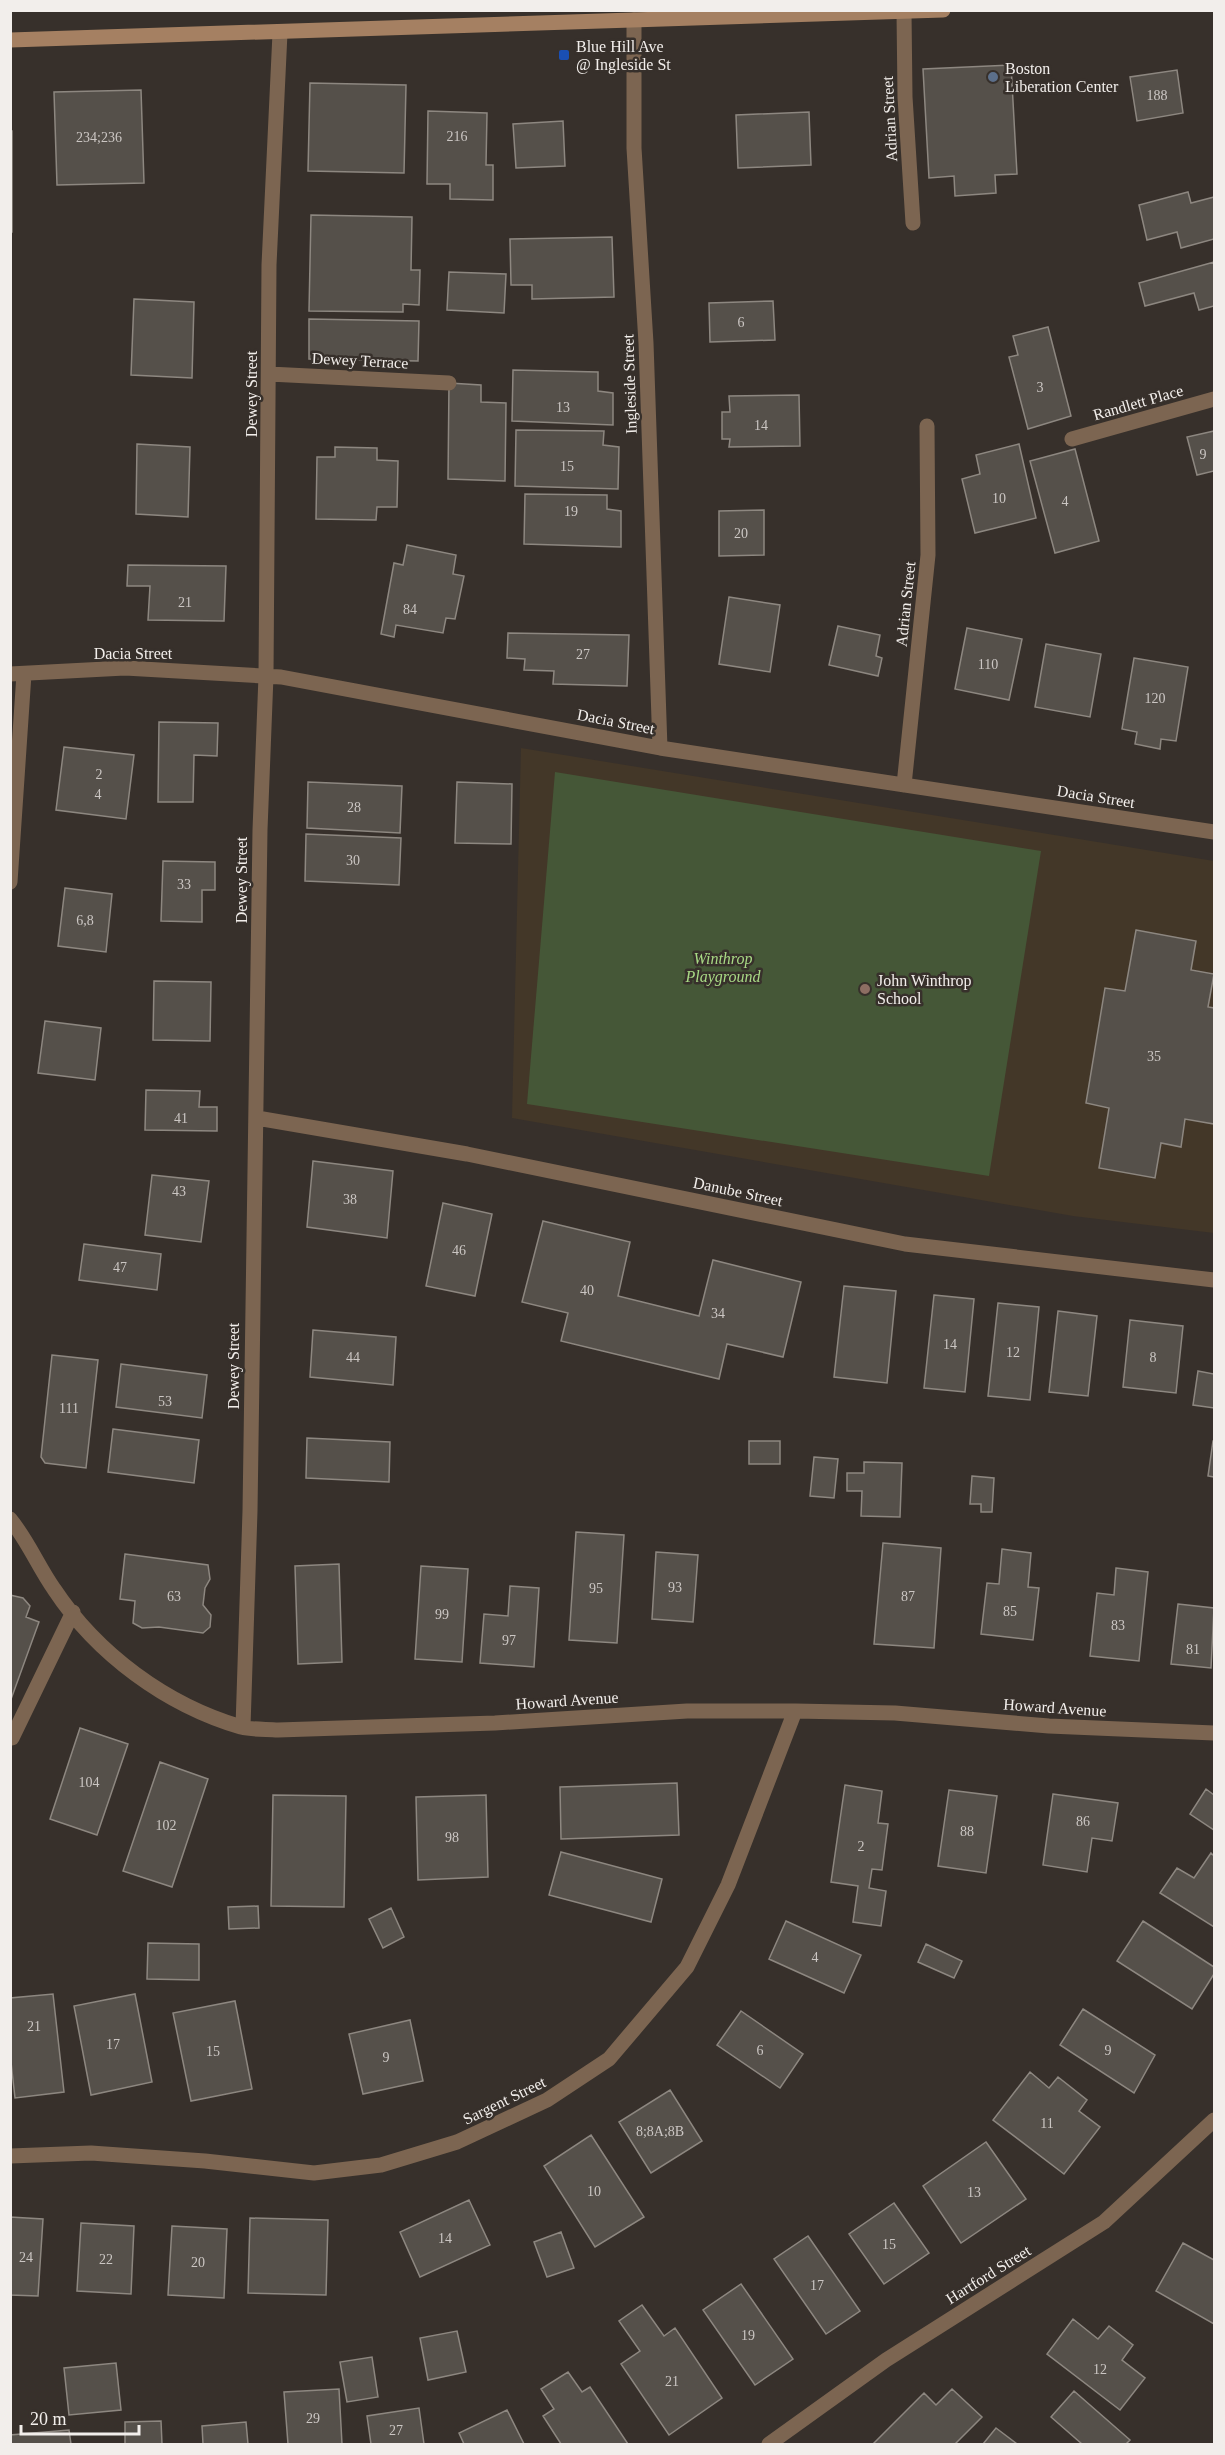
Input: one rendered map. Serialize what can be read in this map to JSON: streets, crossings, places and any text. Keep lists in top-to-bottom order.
{
  "streets": {
    "street": [
      "Adrian Street",
      "Dewey Terrace",
      "Ingleside Street",
      "Dewey Street",
      "Randlett Place",
      "Dacia Street",
      "Danube Street",
      "Howard Avenue",
      "Sargent Street",
      "Hartford Street"
    ]
  },
  "crossings": [
    ["Adrian Street", "Dacia Street"],
    ["Dewey Terrace", "Dewey Street"],
    ["Ingleside Street", "Dacia Street"],
    ["Dewey Street", "Dacia Street"],
    ["Dewey Street", "Danube Street"],
    ["Dewey Street", "Howard Avenue"],
    ["Howard Avenue", "Sargent Street"]
  ],
  "parks": ["Winthrop Playground"],
  "places": {
    "transit": ["Blue Hill Ave @ Ingleside St"],
    "other": ["Boston Liberation Center", "John Winthrop School"]
  },
  "house_numbers": [
    "188",
    "216",
    "234;236",
    "6",
    "3",
    "13",
    "14",
    "9",
    "15",
    "10",
    "4",
    "19",
    "20",
    "21",
    "84",
    "27",
    "110",
    "120",
    "2",
    "4",
    "28",
    "30",
    "33",
    "6,8",
    "35",
    "41",
    "43",
    "38",
    "46",
    "47",
    "40",
    "34",
    "14",
    "12",
    "44",
    "8",
    "53",
    "111",
    "93",
    "95",
    "63",
    "87",
    "85",
    "99",
    "83",
    "97",
    "81",
    "104",
    "86",
    "102",
    "88",
    "98",
    "2",
    "4",
    "21",
    "17",
    "6",
    "9",
    "15",
    "9",
    "11",
    "8;8A;8B",
    "10",
    "13",
    "14",
    "15",
    "24",
    "22",
    "20",
    "17",
    "19",
    "12",
    "21",
    "29",
    "27"
  ],
  "scale_bar": "20 m"
}
